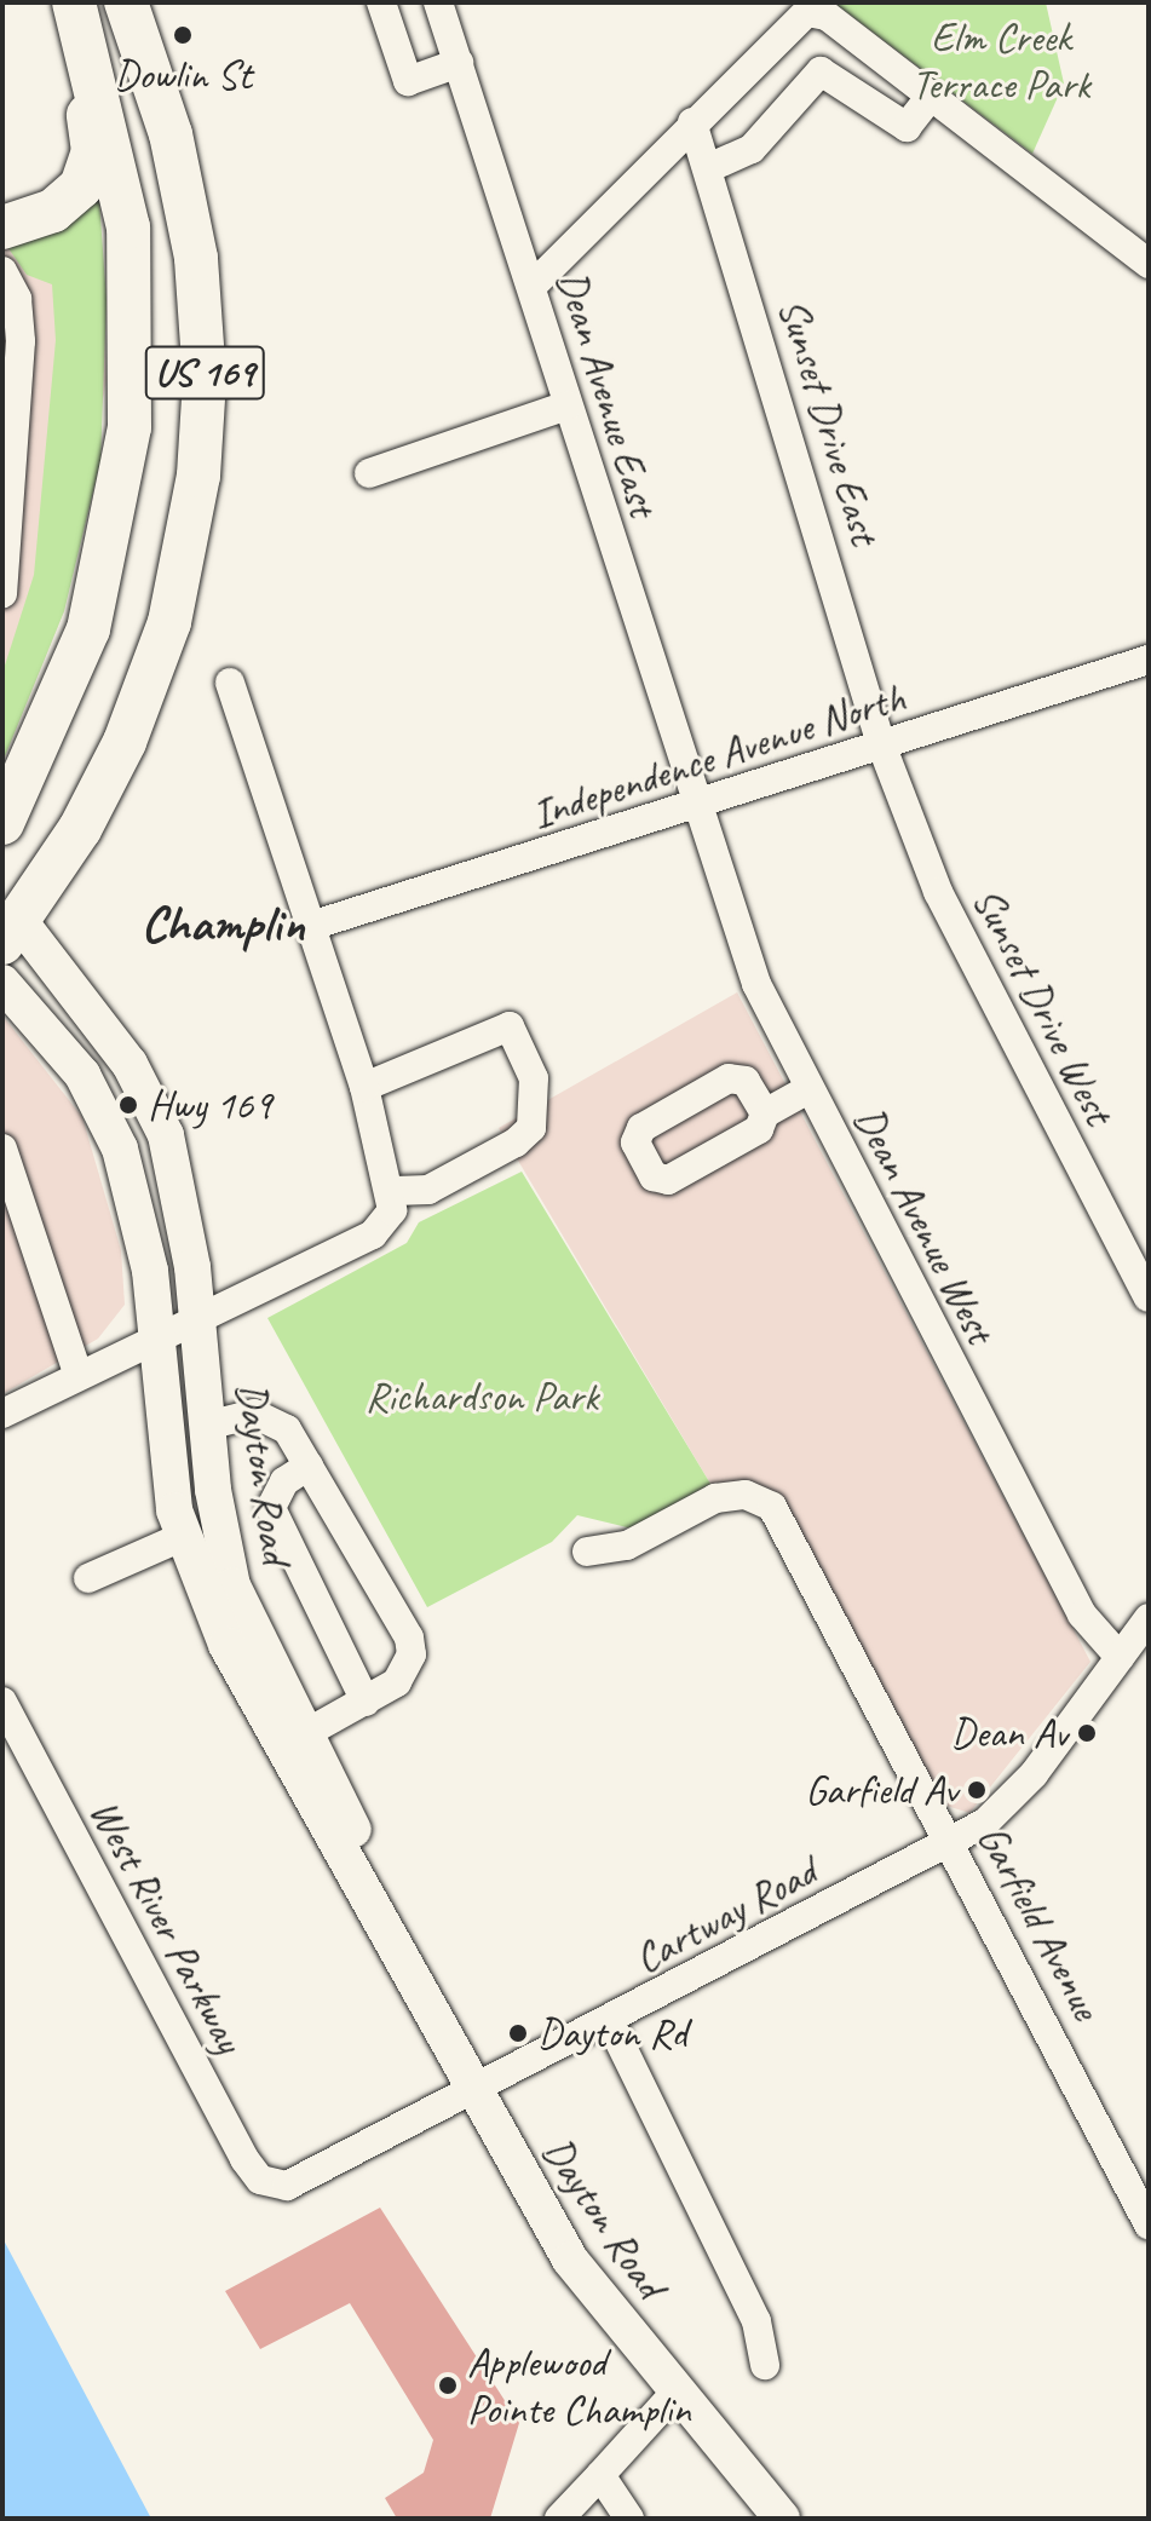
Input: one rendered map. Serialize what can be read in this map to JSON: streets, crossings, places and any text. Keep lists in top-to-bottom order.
{
  "streets": {
    "highway": ["US 169"],
    "main road": ["Dayton Road"],
    "street": [
      "Dean Avenue East",
      "Sunset Drive East",
      "Independence Avenue North",
      "Sunset Drive West",
      "Dean Avenue West",
      "Cartway Road",
      "Garfield Avenue",
      "West River Parkway"
    ]
  },
  "crossings": [
    ["US 169", "Dayton Road"],
    ["Dean Avenue East", "Independence Avenue North"],
    ["Dean Avenue East", "Dean Avenue West"],
    ["Sunset Drive East", "Independence Avenue North"],
    ["Sunset Drive East", "Sunset Drive West"],
    ["Independence Avenue North", "Sunset Drive West"],
    ["Independence Avenue North", "Dean Avenue West"],
    ["Dean Avenue West", "Cartway Road"],
    ["Dayton Road", "Cartway Road"],
    ["Cartway Road", "Garfield Avenue"],
    ["Cartway Road", "West River Parkway"]
  ],
  "districts": ["Champlin"],
  "parks": ["Elm Creek Terrace Park", "Richardson Park"],
  "places": [
    "Dowlin St",
    "Hwy 169",
    "Dean Av",
    "Garfield Av",
    "Dayton Rd",
    "Applewood Pointe Champlin"
  ]
}
